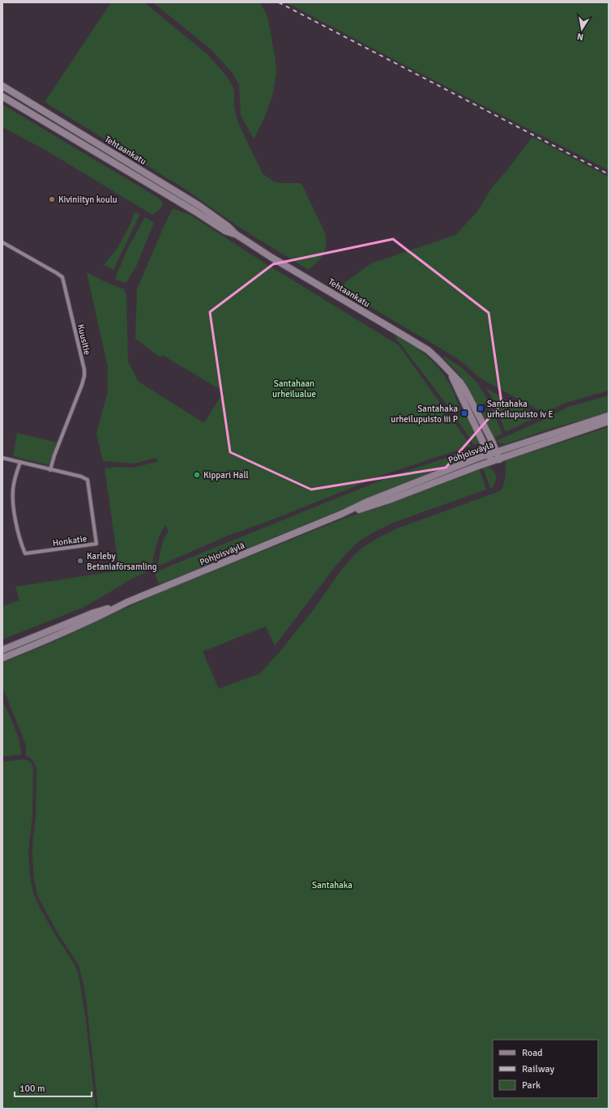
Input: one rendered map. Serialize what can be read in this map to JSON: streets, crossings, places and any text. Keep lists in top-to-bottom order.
{
  "streets": {
    "main road": ["Tehtaankatu", "Pohjoisväylä"],
    "street": ["Kuusitie", "Honkatie"]
  },
  "crossings": [
    ["Tehtaankatu", "Pohjoisväylä"],
    ["Kuusitie", "Honkatie"]
  ],
  "parks": ["Santahaan urheilualue", "Santahaka"],
  "places": {
    "other": ["Kiviniityn koulu", "Kippari Hall", "Karleby Betaniaförsamling"],
    "transit": ["Santahaka urheilupuisto iv E", "Santahaka urheilupuisto iii P"]
  },
  "legend": ["Road", "Railway", "Park"],
  "scale_bar": "100 m",
  "north": "bottom"
}
